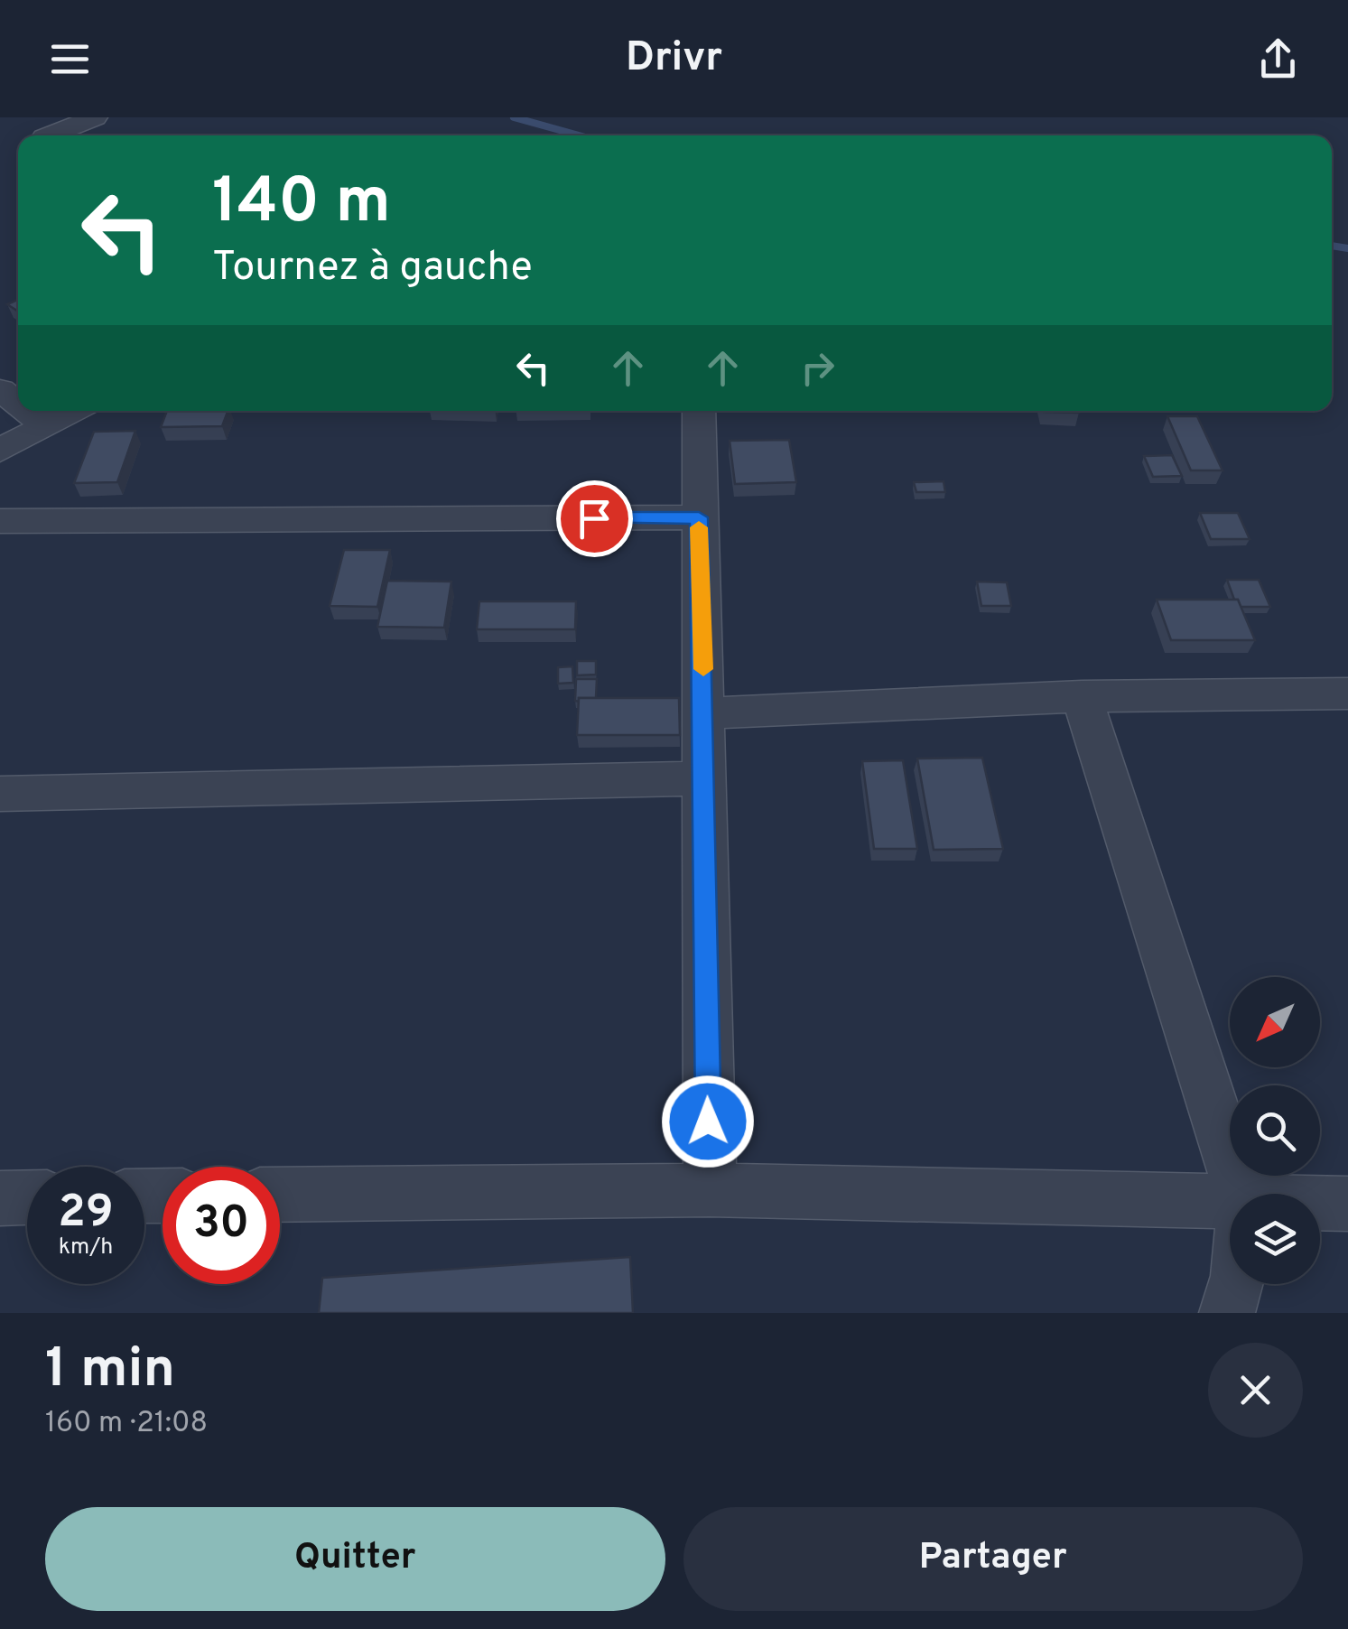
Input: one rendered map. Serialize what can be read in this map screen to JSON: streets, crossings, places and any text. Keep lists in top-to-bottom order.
{
  "north": "bottom left",
  "page": {
    "header": "Drivr",
    "turn": ["140 m", "Tournez à gauche"],
    "speed": "29 km/h",
    "limit": "30",
    "heading": ["1 min", "160 m · 21:08"],
    "buttons": ["Quitter", "Partager"]
  }
}
